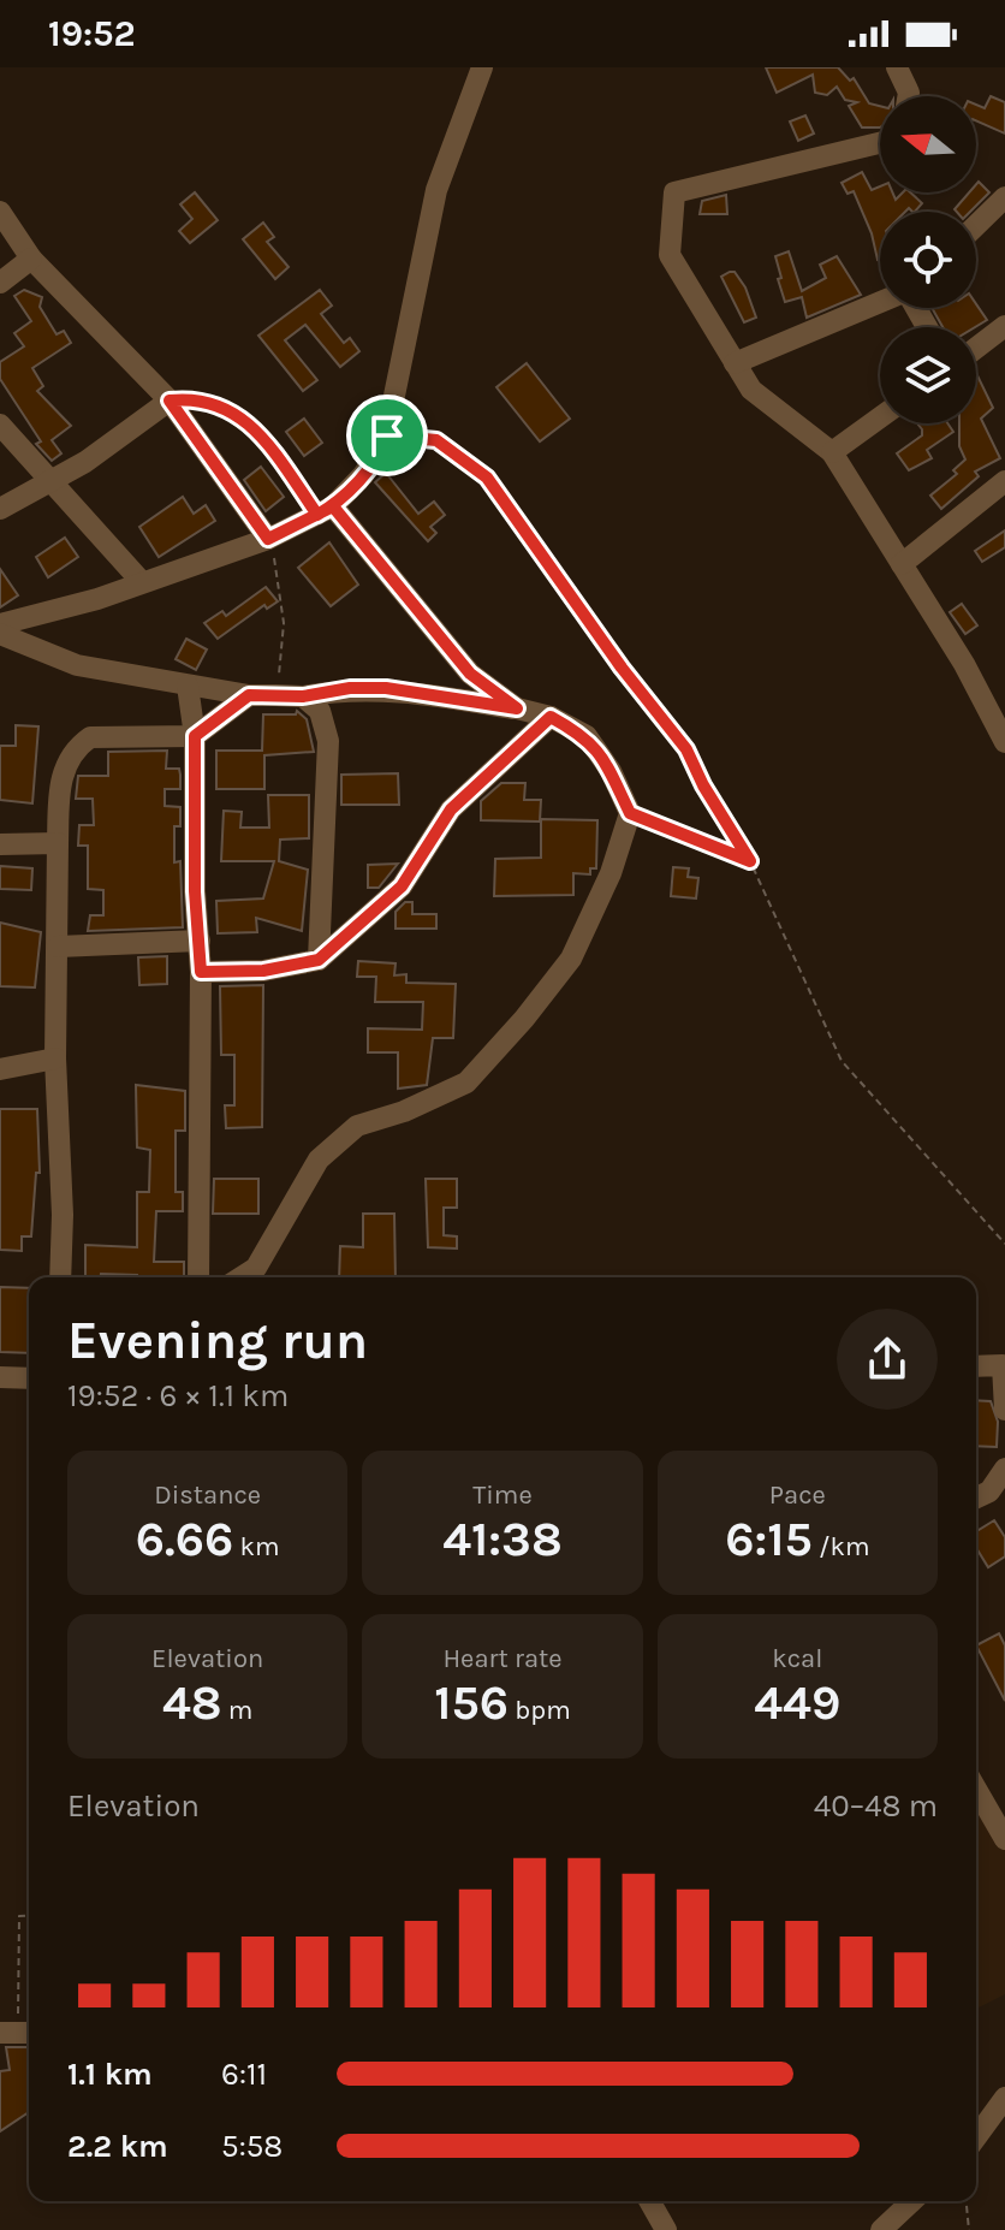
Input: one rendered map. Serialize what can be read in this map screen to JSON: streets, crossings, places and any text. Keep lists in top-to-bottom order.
{
  "north": "left",
  "page": {
    "status": "19:52",
    "heading": ["Evening run", "19:52 · 6 × 1.1 km"],
    "stats": [
      ["Distance", "6.66 km"],
      ["Time", "41:38"],
      ["Pace", "6:15 /km"],
      ["Elevation", "48 m"],
      ["Heart rate", "156 bpm"],
      ["kcal", "449"]
    ],
    "chart": ["Elevation", "40–48 m"],
    "list": [
      {
        "name": "1.1 km",
        "note": "6:11"
      },
      {
        "name": "2.2 km",
        "note": "5:58"
      }
    ]
  }
}
